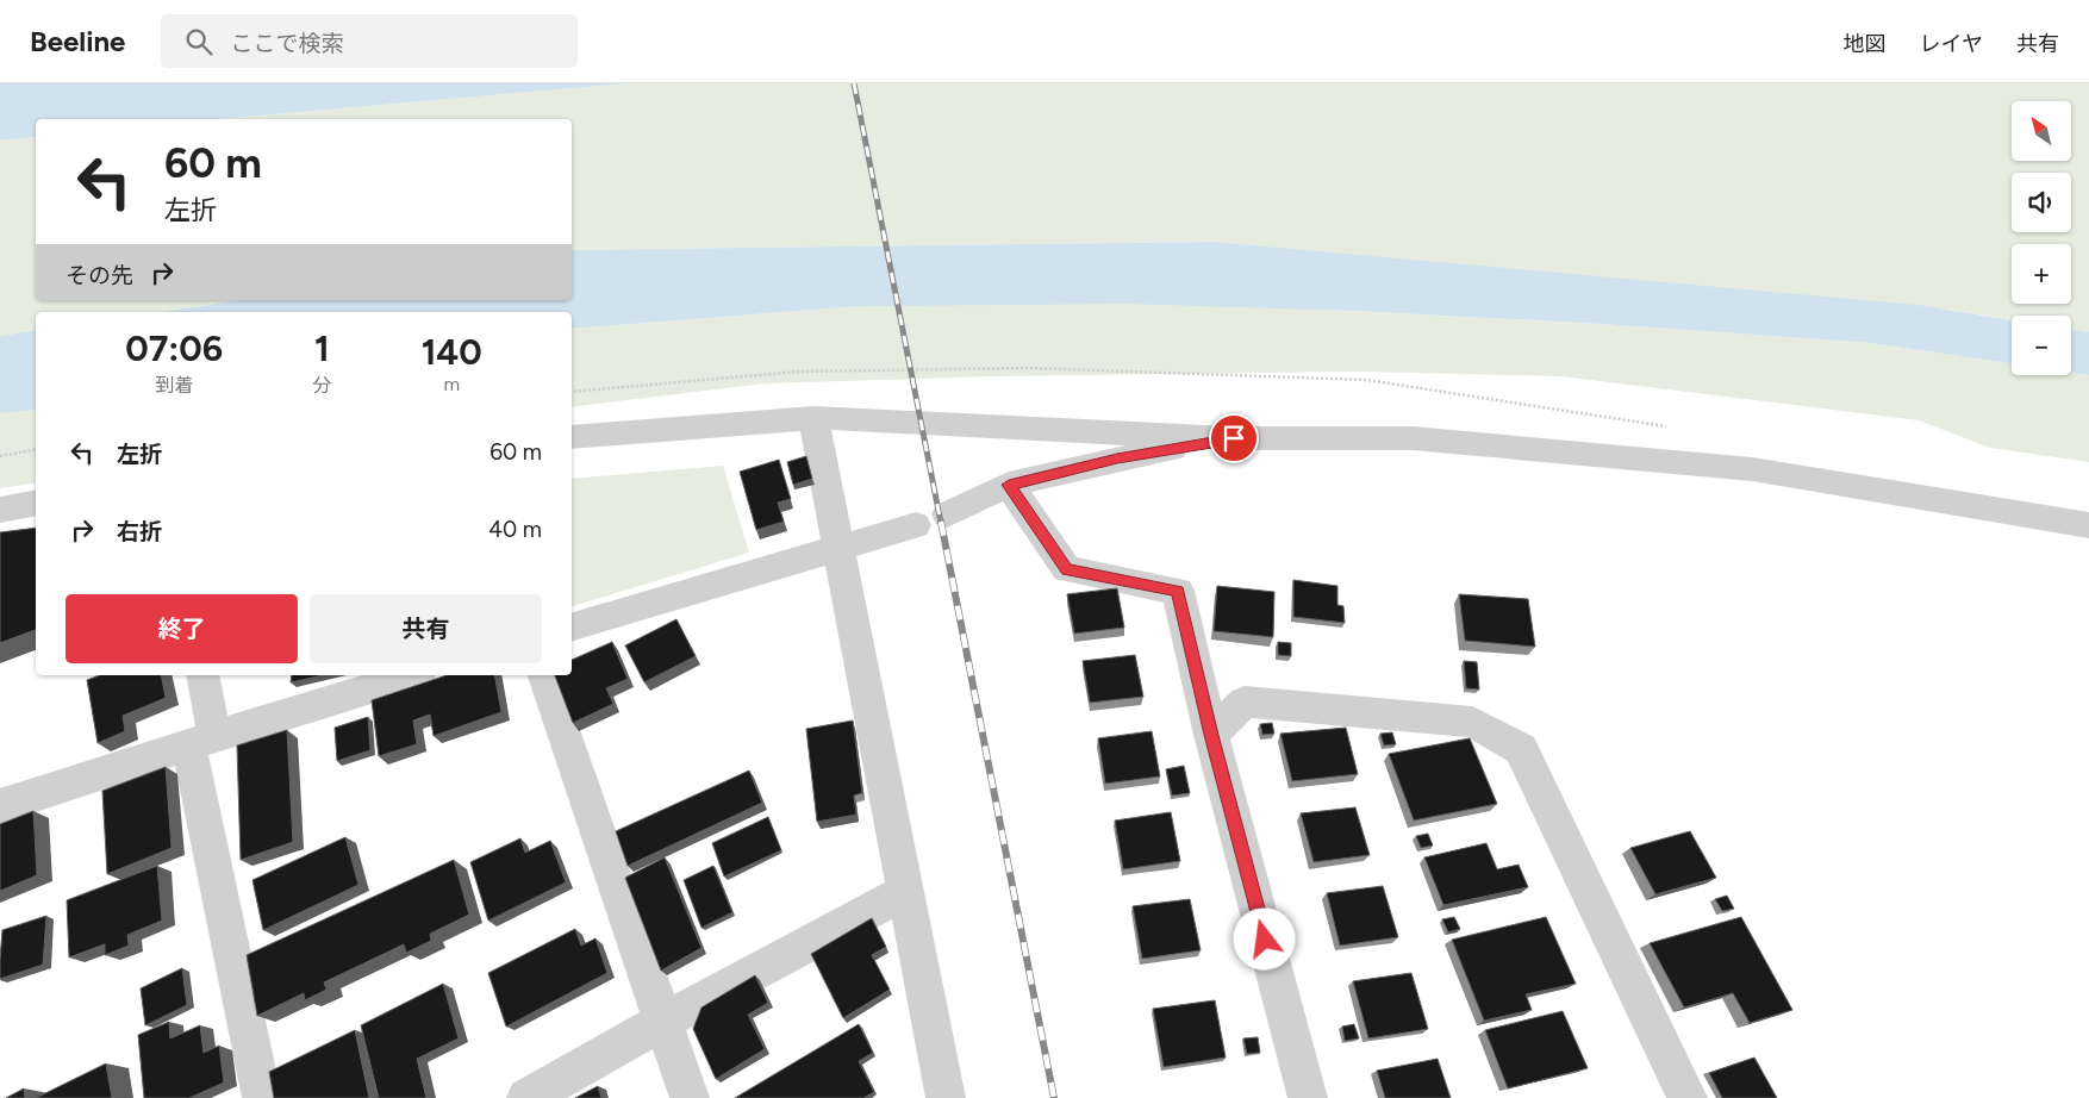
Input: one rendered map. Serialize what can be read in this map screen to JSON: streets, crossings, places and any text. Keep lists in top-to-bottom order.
{
  "north": "top left",
  "page": {
    "header": "Beeline",
    "search": "ここで検索",
    "nav": ["地図", "レイヤ", "共有"],
    "map_buttons": ["+", "−"],
    "turn": ["60 m", "左折"],
    "then": "その先",
    "eta": [
      "07:06",
      "到着",
      "1",
      "分",
      "140",
      "m"
    ],
    "list": [
      {
        "name": "左折",
        "value": "60 m"
      },
      {
        "name": "右折",
        "value": "40 m"
      }
    ],
    "buttons": ["終了", "共有"]
  }
}
